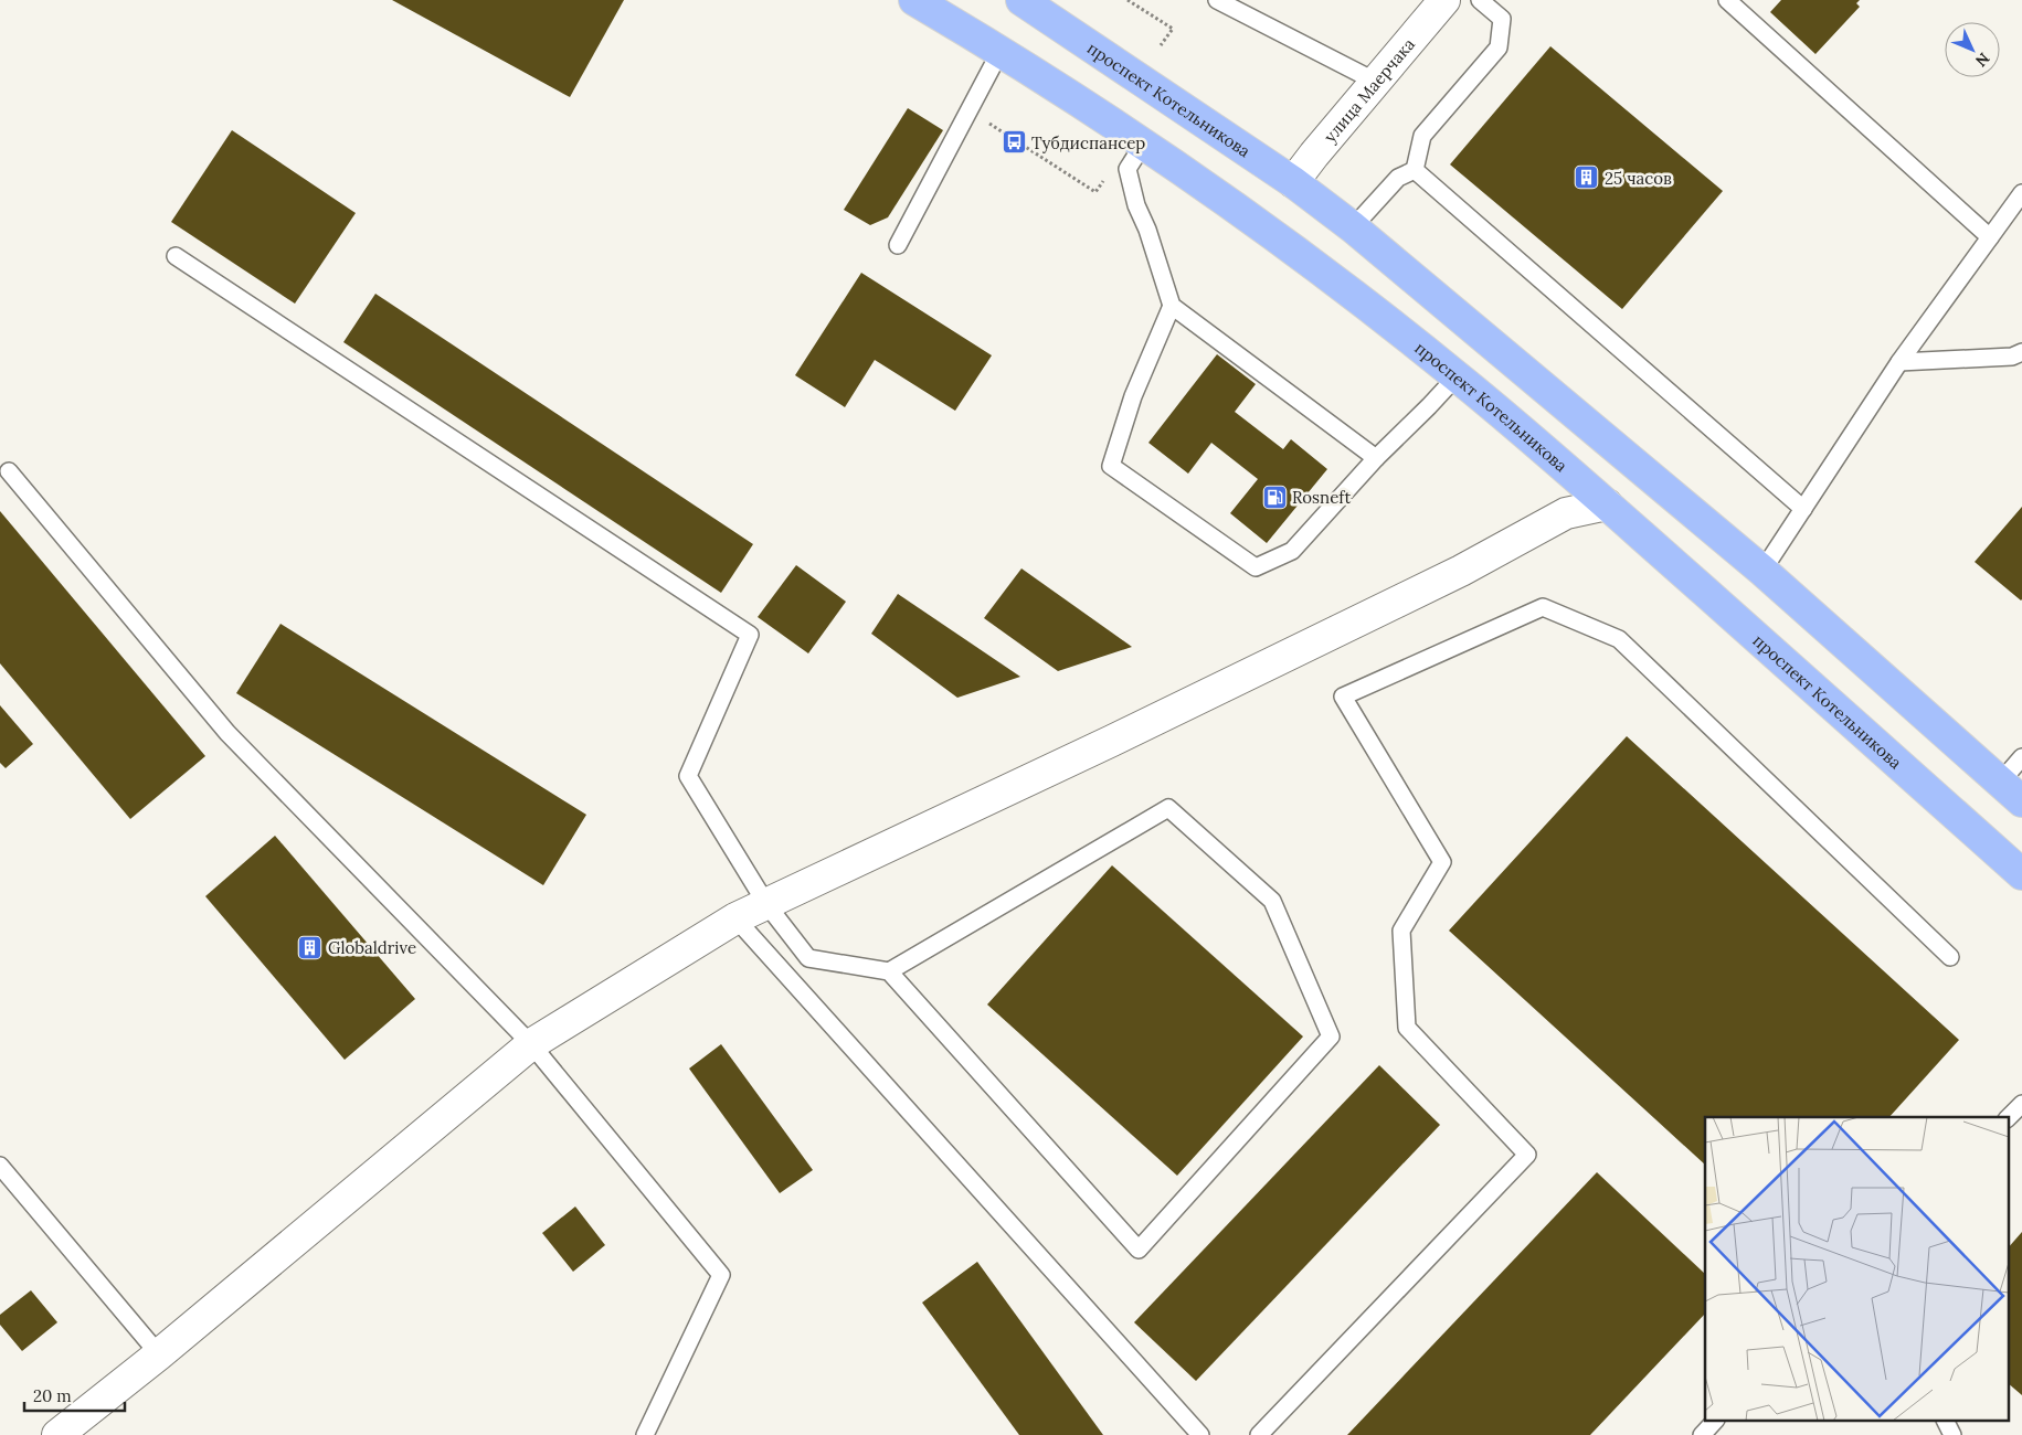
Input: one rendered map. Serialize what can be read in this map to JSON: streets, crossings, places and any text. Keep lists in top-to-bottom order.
{
  "streets": {
    "highway": ["проспект Котельникова"],
    "street": ["улица Маерчака"]
  },
  "crossings": [
    ["улица Маерчака", "проспект Котельникова"]
  ],
  "places": {
    "bus stop": ["Тубдиспансер"],
    "building": ["25 часов", "Globaldrive"],
    "fuel station": ["Rosneft"]
  },
  "scale_bar": "20 m",
  "north": "bottom right"
}
